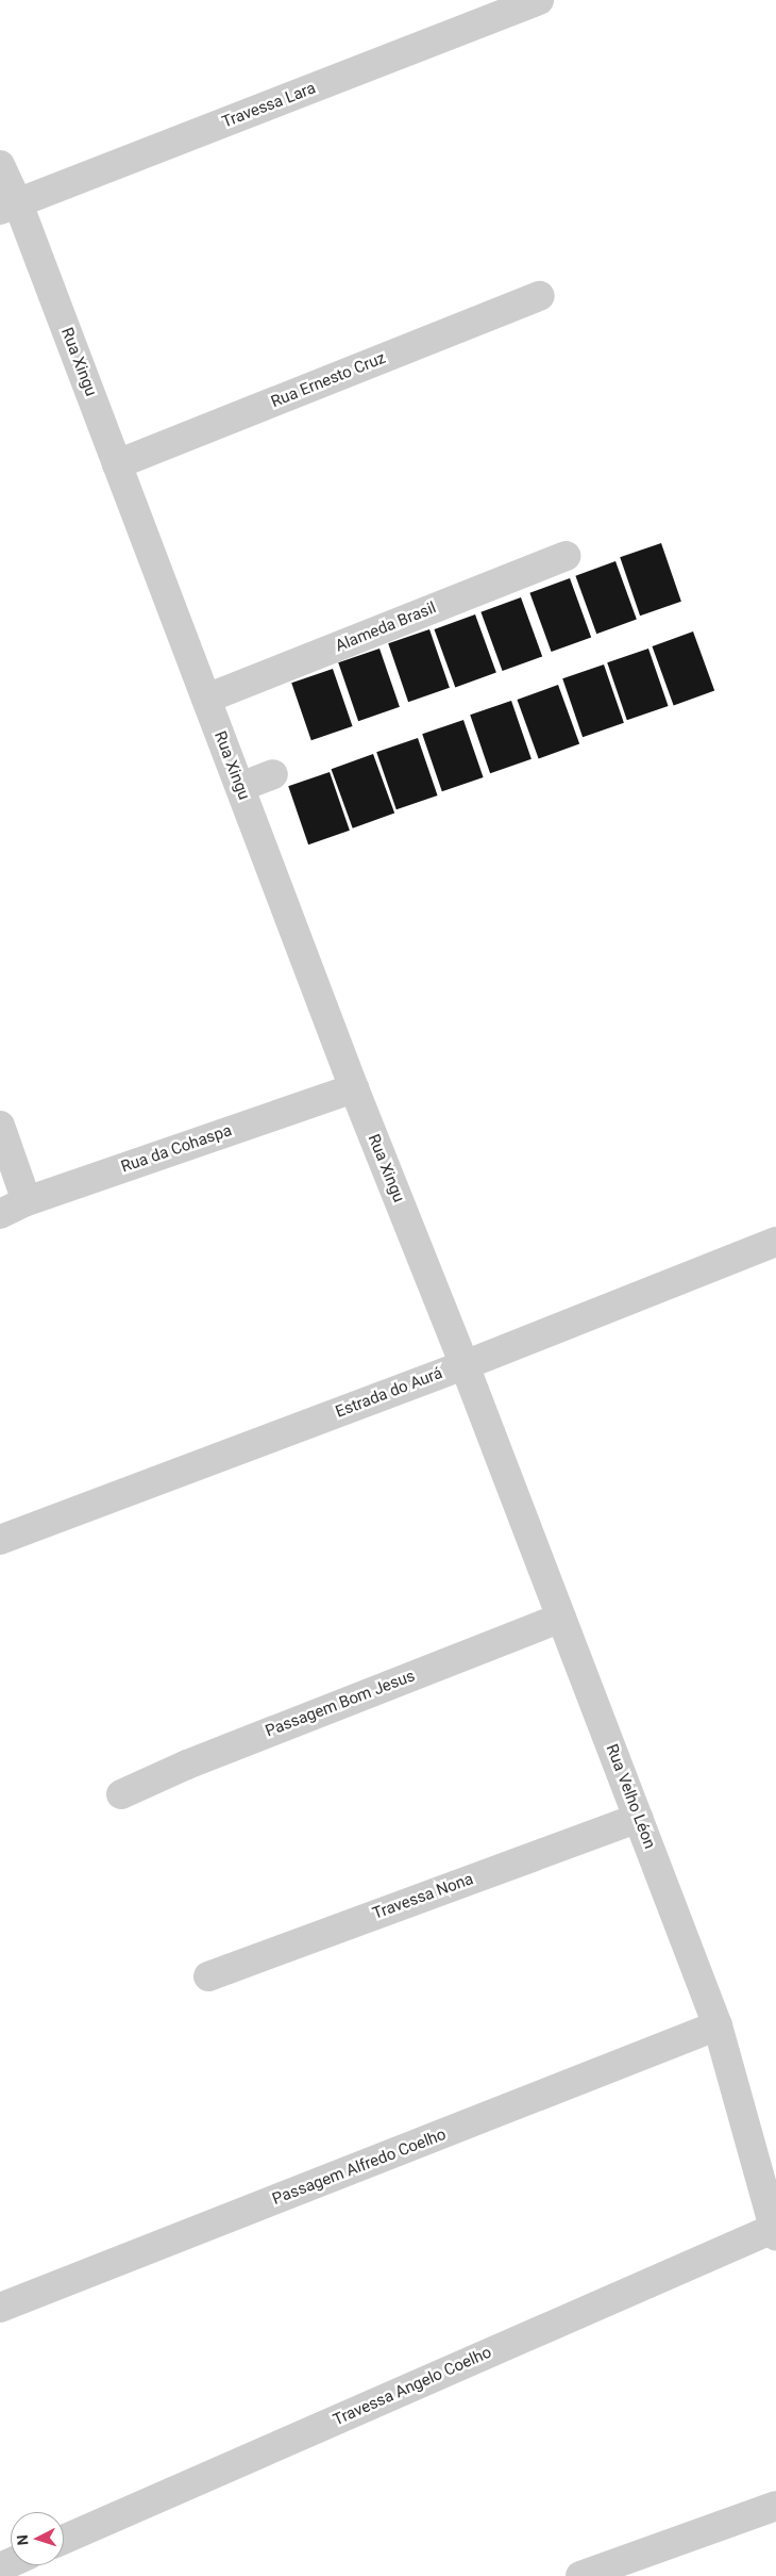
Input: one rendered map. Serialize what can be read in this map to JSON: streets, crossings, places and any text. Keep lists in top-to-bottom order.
{
  "streets": {
    "street": [
      "Travessa Lara",
      "Rua Xingu",
      "Rua Ernesto Cruz",
      "Alameda Brasil",
      "Rua da Cohaspa",
      "Estrada do Aurá",
      "Passagem Bom Jesus",
      "Rua Velho Léon",
      "Travessa Nona",
      "Passagem Alfredo Coelho",
      "Travessa Angelo Coelho"
    ]
  },
  "crossings": [
    ["Travessa Lara", "Rua Xingu"],
    ["Rua Xingu", "Rua Ernesto Cruz"],
    ["Rua Xingu", "Alameda Brasil"],
    ["Rua Xingu", "Rua da Cohaspa"],
    ["Rua Xingu", "Estrada do Aurá"],
    ["Rua Xingu", "Rua Velho Léon"],
    ["Estrada do Aurá", "Rua Velho Léon"],
    ["Passagem Bom Jesus", "Rua Velho Léon"],
    ["Rua Velho Léon", "Travessa Nona"],
    ["Rua Velho Léon", "Passagem Alfredo Coelho"],
    ["Rua Velho Léon", "Travessa Angelo Coelho"]
  ],
  "north": "left"
}
